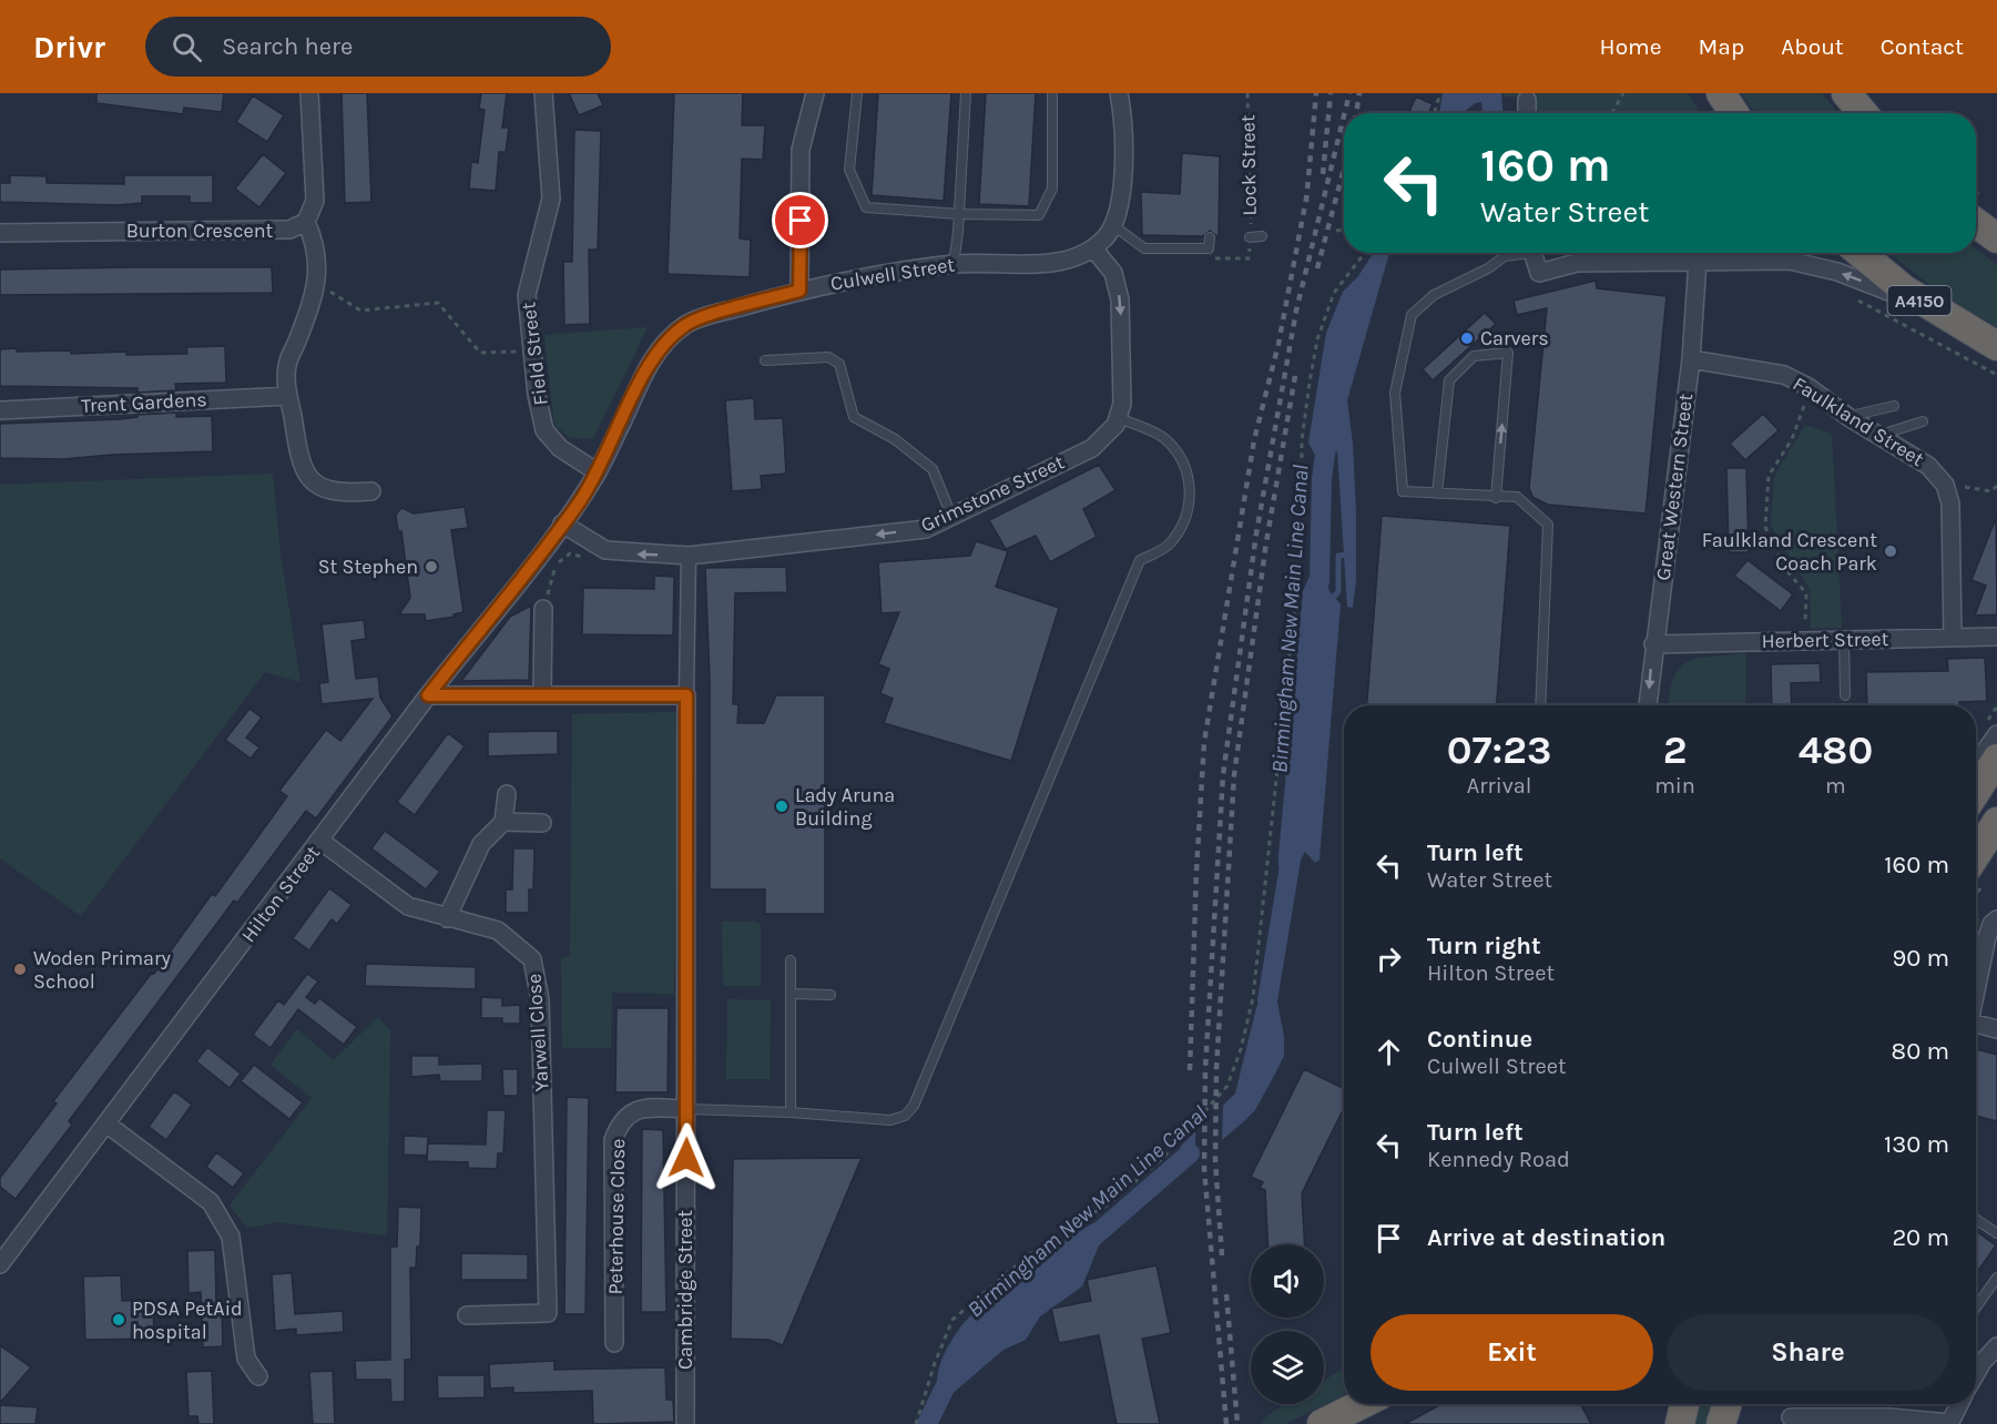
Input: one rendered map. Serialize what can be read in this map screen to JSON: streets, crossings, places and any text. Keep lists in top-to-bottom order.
{
  "streets": {
    "highway": ["A4150"],
    "street": [
      "Burton Crescent",
      "Culwell Street",
      "Field Street",
      "Trent Gardens",
      "Faulkland Street",
      "Great Western Street",
      "Grimstone Street",
      "Herbert Street",
      "Hilton Street",
      "Yarwell Close",
      "Peterhouse Close",
      "Cambridge Street"
    ],
    "lane": ["Lock Street"]
  },
  "crossings": [
    ["Culwell Street", "Field Street"],
    ["Culwell Street", "Grimstone Street"],
    ["Culwell Street", "Hilton Street"],
    ["Faulkland Street", "Great Western Street"],
    ["Great Western Street", "Herbert Street"],
    ["Grimstone Street", "Hilton Street"],
    ["Grimstone Street", "Cambridge Street"],
    ["Hilton Street", "Yarwell Close"],
    ["Peterhouse Close", "Cambridge Street"]
  ],
  "one_way": ["Grimstone Street"],
  "water": ["Birmingham New Main Line Canal"],
  "places": [
    "Carvers",
    "Faulkland Crescent Coach Park",
    "St Stephen",
    "Lady Aruna Building",
    "Woden Primary School",
    "PDSA PetAid hospital"
  ],
  "page": {
    "header": "Drivr",
    "search": "Search here",
    "nav": [
      "Home",
      "Map",
      "About",
      "Contact"
    ],
    "turn": ["160 m", "Water Street"],
    "eta": [
      "07:23",
      "Arrival",
      "2",
      "min",
      "480",
      "m"
    ],
    "list": [
      {
        "name": "Turn left",
        "note": "Water Street",
        "value": "160 m"
      },
      {
        "name": "Turn right",
        "note": "Hilton Street",
        "value": "90 m"
      },
      {
        "name": "Continue",
        "note": "Culwell Street",
        "value": "80 m"
      },
      {
        "name": "Turn left",
        "note": "Kennedy Road",
        "value": "130 m"
      },
      {
        "name": "Arrive at destination",
        "value": "20 m"
      }
    ],
    "buttons": ["Exit", "Share"]
  }
}
